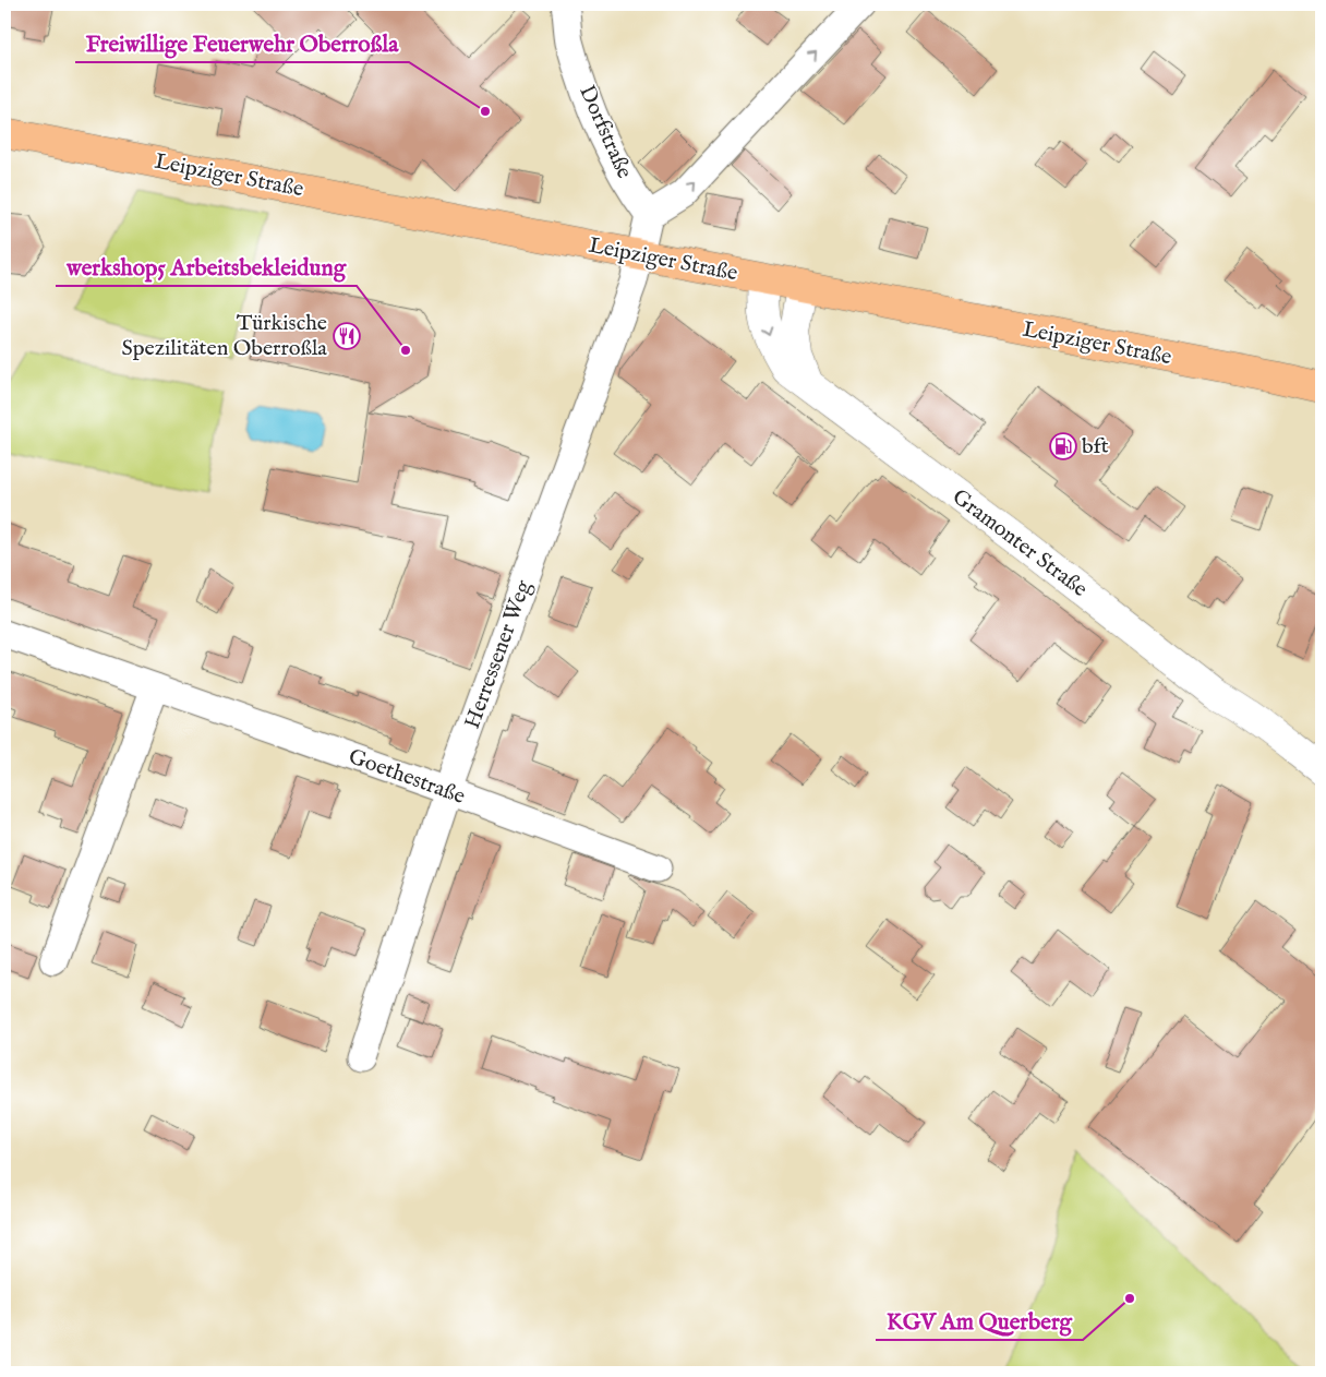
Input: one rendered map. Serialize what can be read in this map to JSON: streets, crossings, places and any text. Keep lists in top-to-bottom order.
{
  "streets": {
    "main road": ["Leipziger Straße"],
    "street": [
      "Dorfstraße",
      "Gramonter Straße",
      "Herressener Weg",
      "Goethestraße"
    ]
  },
  "crossings": [
    ["Leipziger Straße", "Gramonter Straße"],
    ["Leipziger Straße", "Herressener Weg"],
    ["Herressener Weg", "Goethestraße"]
  ],
  "places": {
    "other": ["Freiwillige Feuerwehr Oberroßla", "werkshop5 Arbeitsbekleidung", "KGV Am Querberg"],
    "restaurant": ["Türkische Spezilitäten Oberroßla"],
    "fuel station": ["bft"]
  }
}
